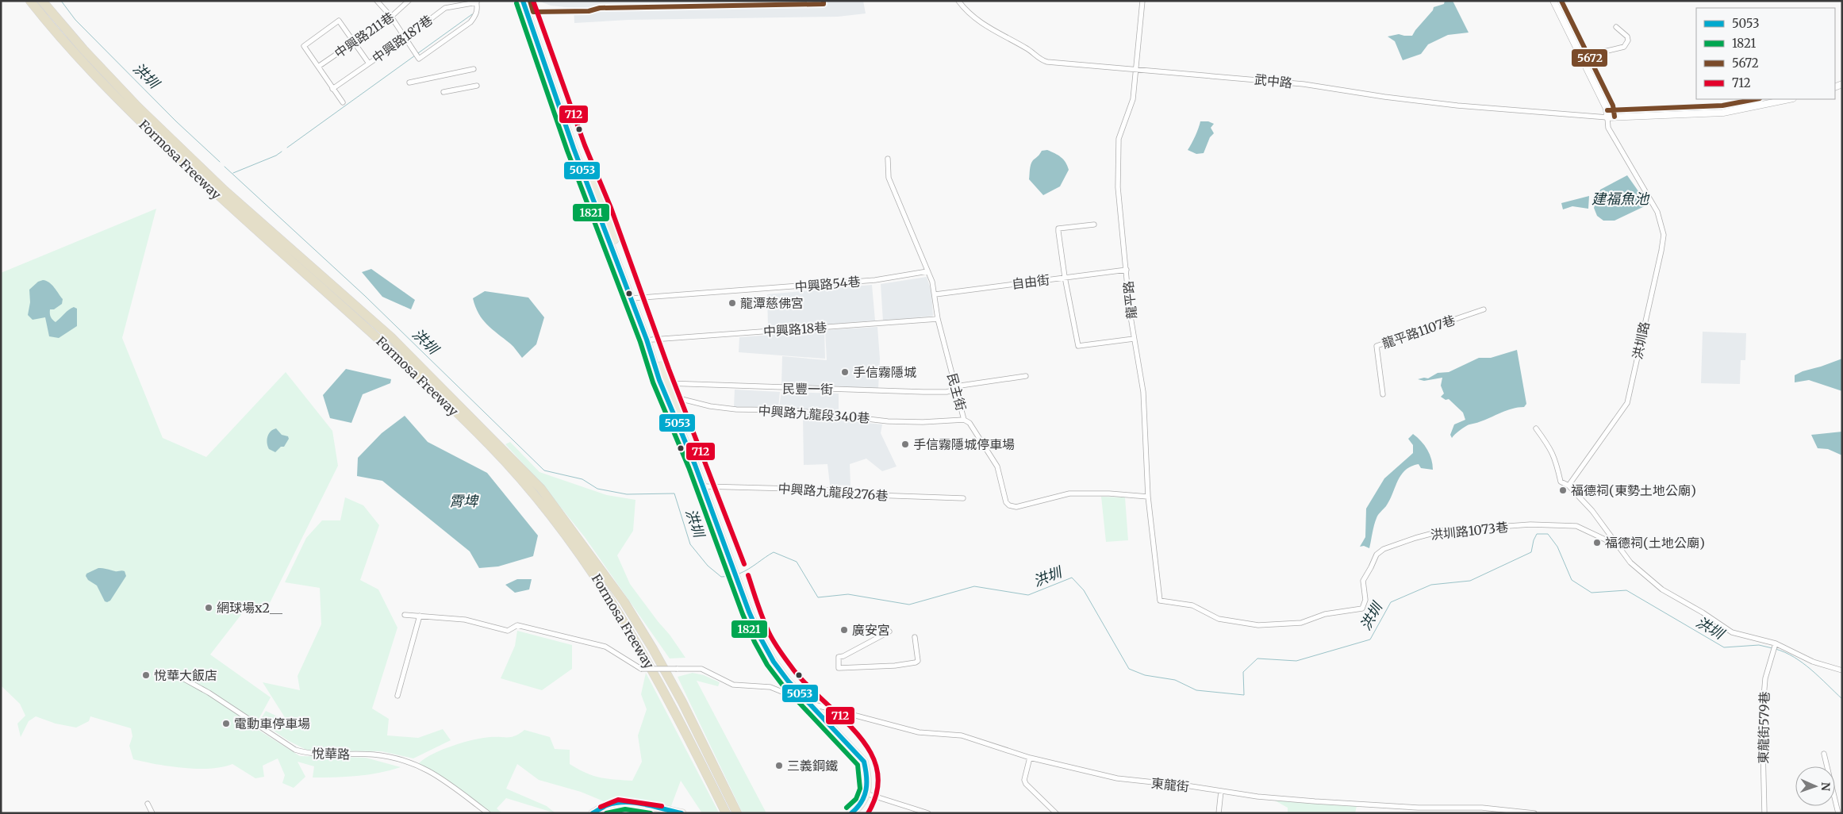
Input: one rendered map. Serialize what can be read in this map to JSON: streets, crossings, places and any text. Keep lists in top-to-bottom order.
{
  "streets": {
    "highway": ["Formosa Freeway"],
    "street": [
      "中興路211巷",
      "中興路187巷",
      "武中路",
      "自由街",
      "中興路54巷",
      "龍平路",
      "中興路18巷",
      "龍平路1107巷",
      "洪圳路",
      "民豐一街",
      "民主街",
      "中興路九龍段340巷",
      "中興路九龍段276巷",
      "洪圳路1073巷",
      "東龍街579巷",
      "悅華路",
      "東龍街"
    ]
  },
  "crossings": [
    ["武中路", "龍平路"],
    ["武中路", "洪圳路"],
    ["自由街", "龍平路"],
    ["自由街", "民主街"],
    ["中興路54巷", "民主街"],
    ["龍平路", "民主街"],
    ["龍平路", "洪圳路1073巷"],
    ["中興路18巷", "民主街"],
    ["民豐一街", "民主街"],
    ["民主街", "中興路九龍段340巷"]
  ],
  "water": ["洪圳", "建福魚池", "霄埤"],
  "places": [
    "龍潭慈佛宮",
    "手信霧隱城",
    "手信霧隱城停車場",
    "福德祠(東勢土地公廟)",
    "福德祠(土地公廟)",
    "網球場x2＿",
    "廣安宮",
    "悅華大飯店",
    "電動車停車場",
    "三義鋼鐵"
  ],
  "lines": [
    "transit line 5053",
    "transit line 5672",
    "transit line 712",
    "transit line 1821"
  ],
  "legend": [
    "5053",
    "1821",
    "5672",
    "712"
  ],
  "north": "right"
}
